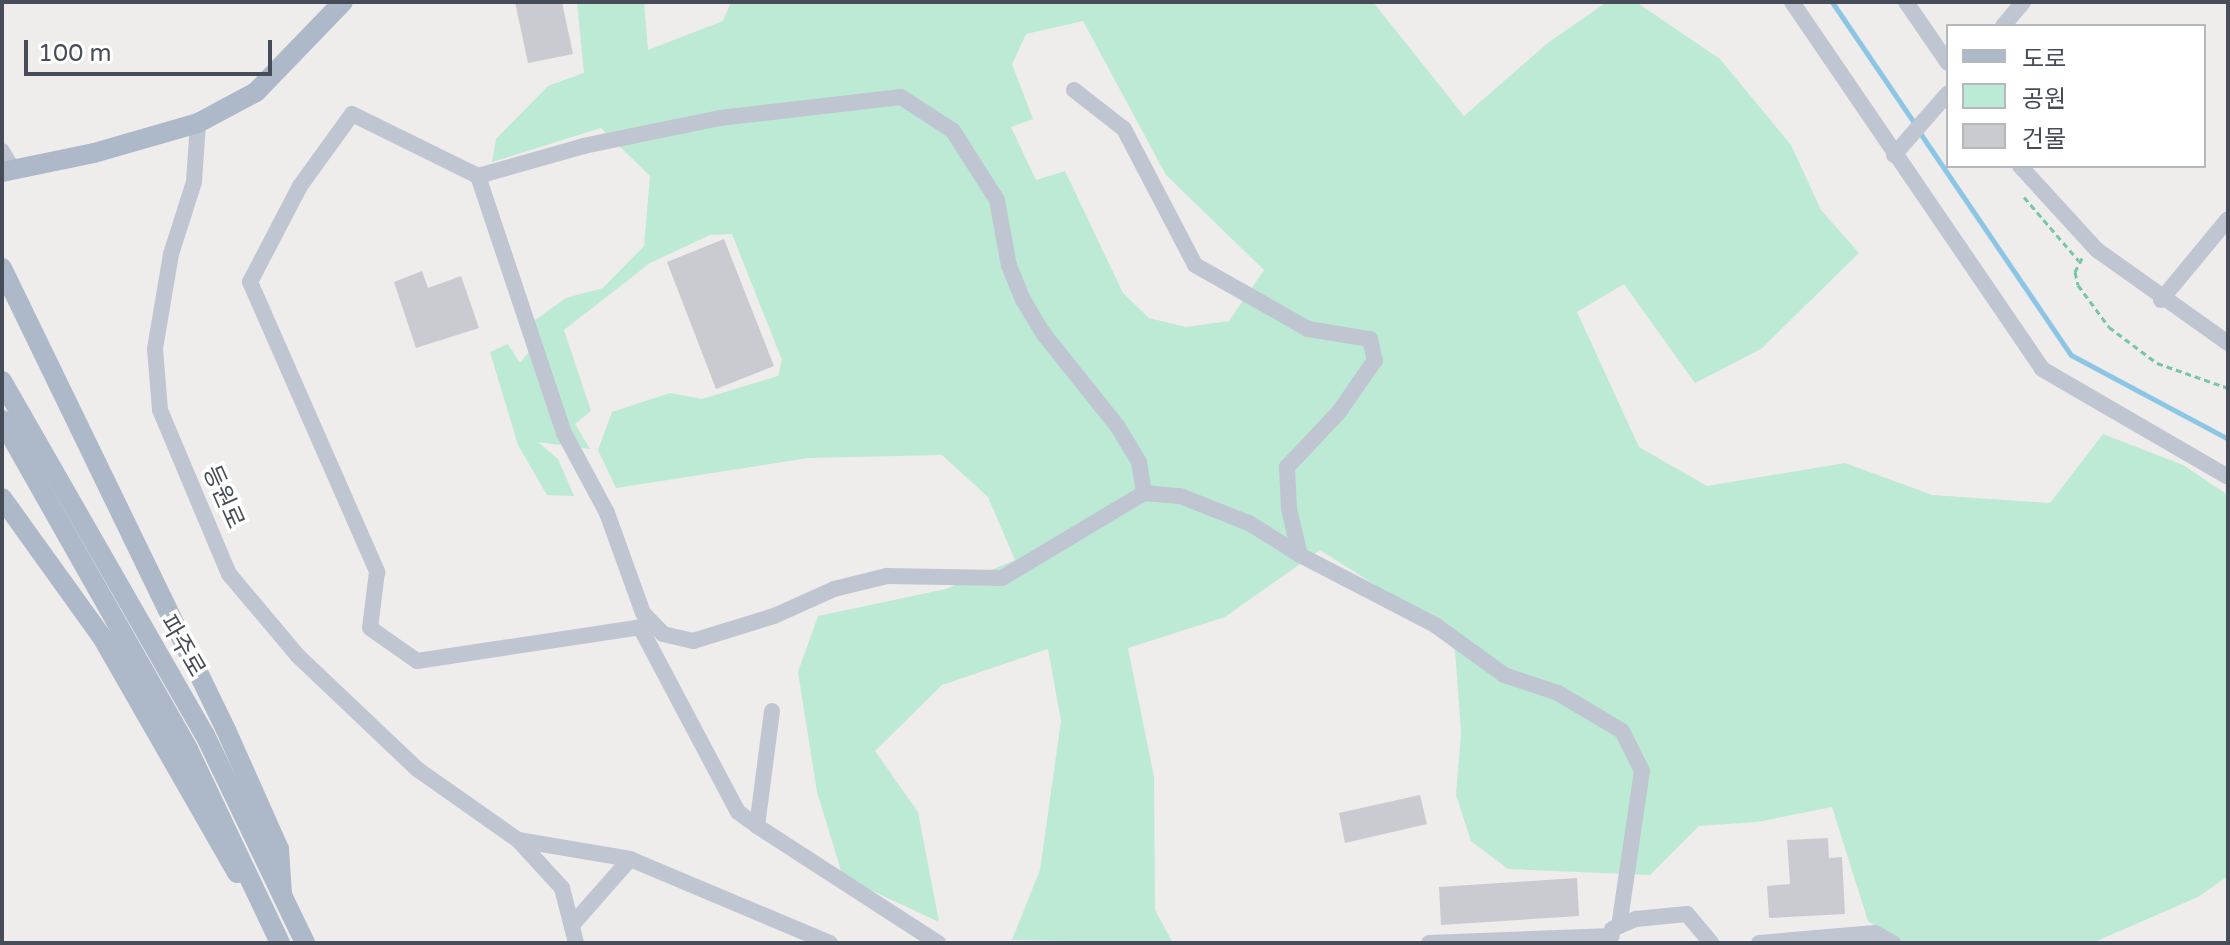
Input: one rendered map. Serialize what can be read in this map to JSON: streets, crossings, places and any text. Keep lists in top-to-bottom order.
{
  "streets": {
    "main road": ["파주로"],
    "street": ["등원로"]
  },
  "legend": ["도로", "공원", "건물"],
  "scale_bar": "100 m"
}
